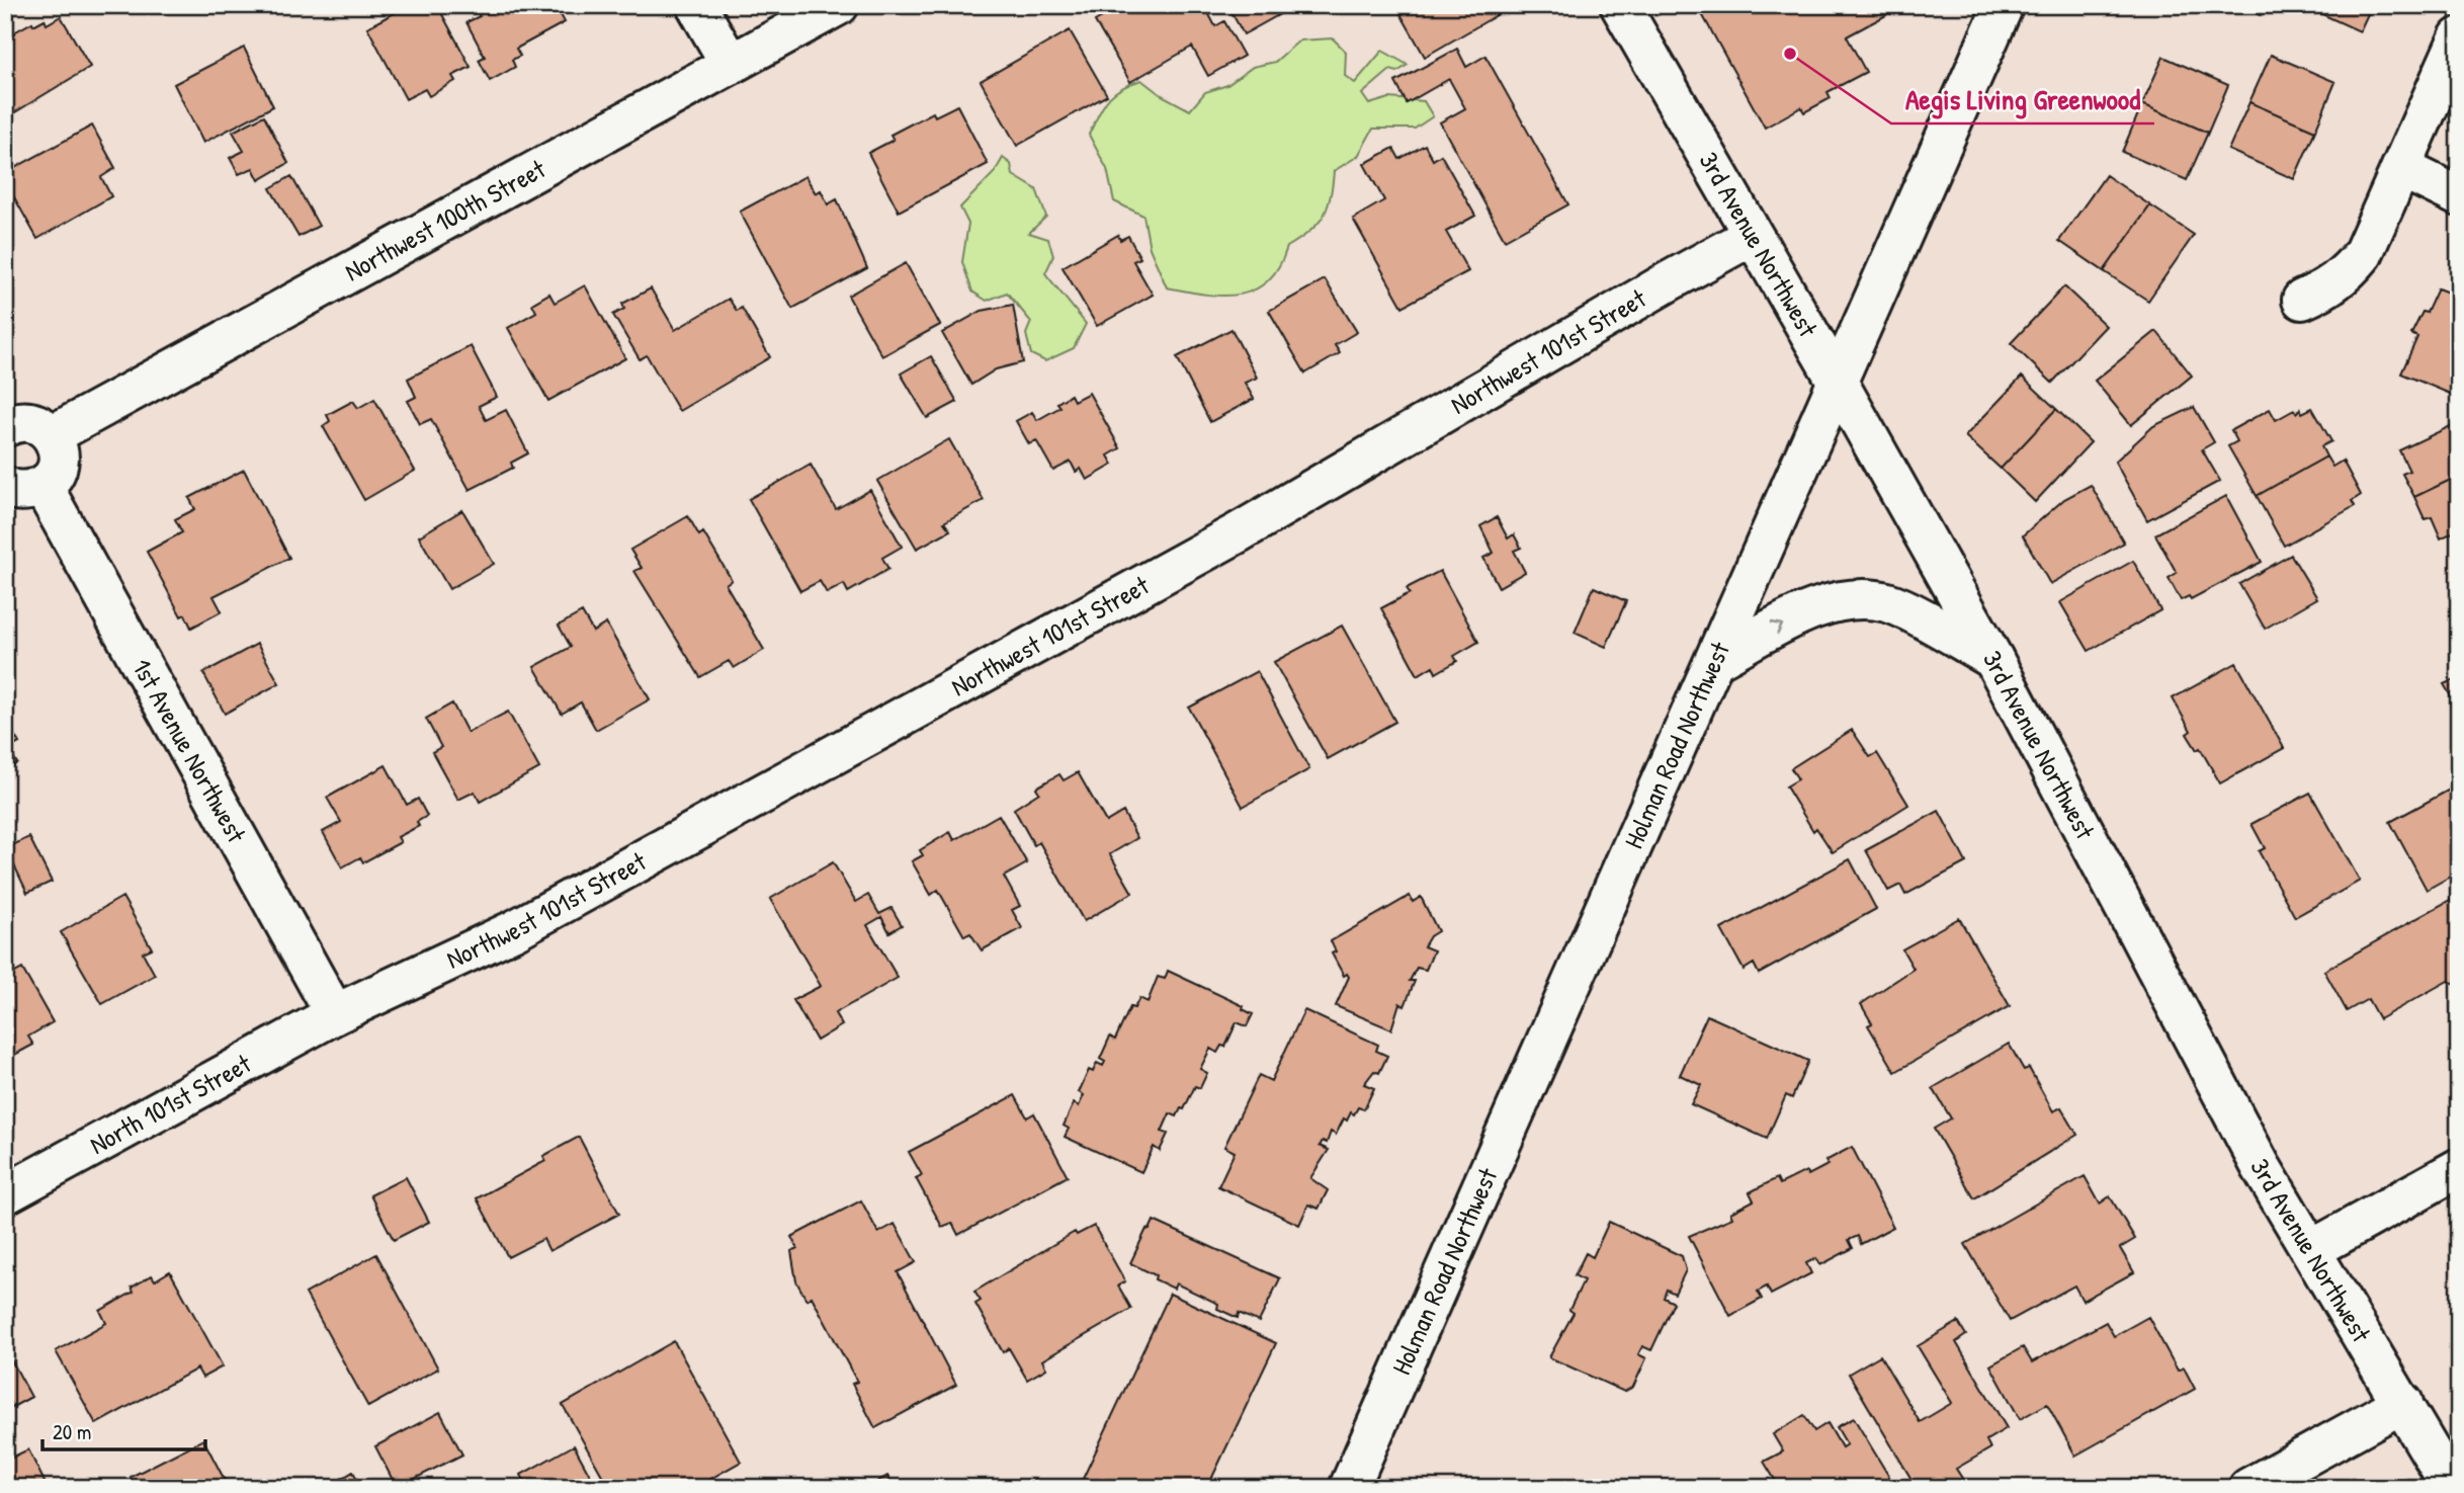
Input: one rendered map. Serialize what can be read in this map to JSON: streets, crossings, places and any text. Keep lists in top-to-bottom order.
{
  "streets": {
    "street": [
      "Northwest 100th Street",
      "3rd Avenue Northwest",
      "Northwest 101st Street",
      "Holman Road Northwest",
      "1st Avenue Northwest",
      "North 101st Street"
    ]
  },
  "crossings": [
    ["3rd Avenue Northwest", "Northwest 101st Street"],
    ["3rd Avenue Northwest", "Holman Road Northwest"],
    ["Northwest 101st Street", "1st Avenue Northwest"],
    ["Northwest 101st Street", "North 101st Street"],
    ["1st Avenue Northwest", "North 101st Street"]
  ],
  "places": ["Aegis Living Greenwood"],
  "scale_bar": "20 m"
}
